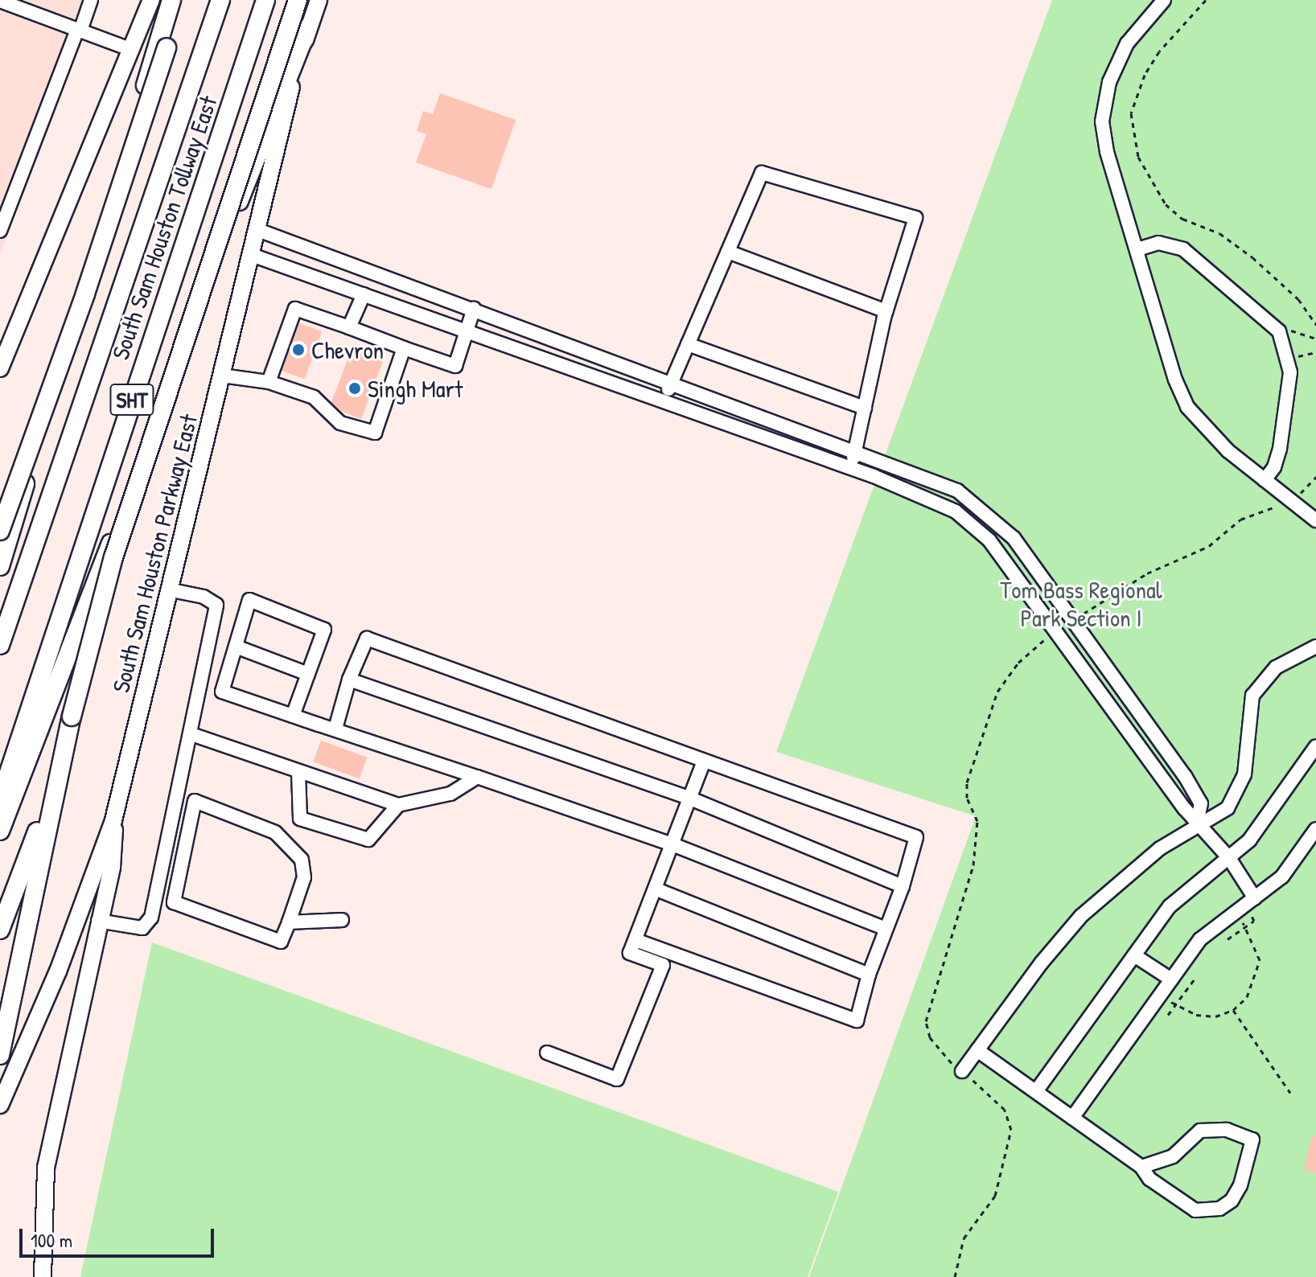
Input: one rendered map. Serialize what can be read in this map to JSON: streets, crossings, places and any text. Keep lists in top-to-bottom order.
{
  "streets": {
    "highway": ["South Sam Houston Tollway East", "SHT"],
    "main road": ["South Sam Houston Parkway East"]
  },
  "parks": ["Tom Bass Regional Park Section I"],
  "places": ["Chevron", "Singh Mart"],
  "scale_bar": "100 m"
}
